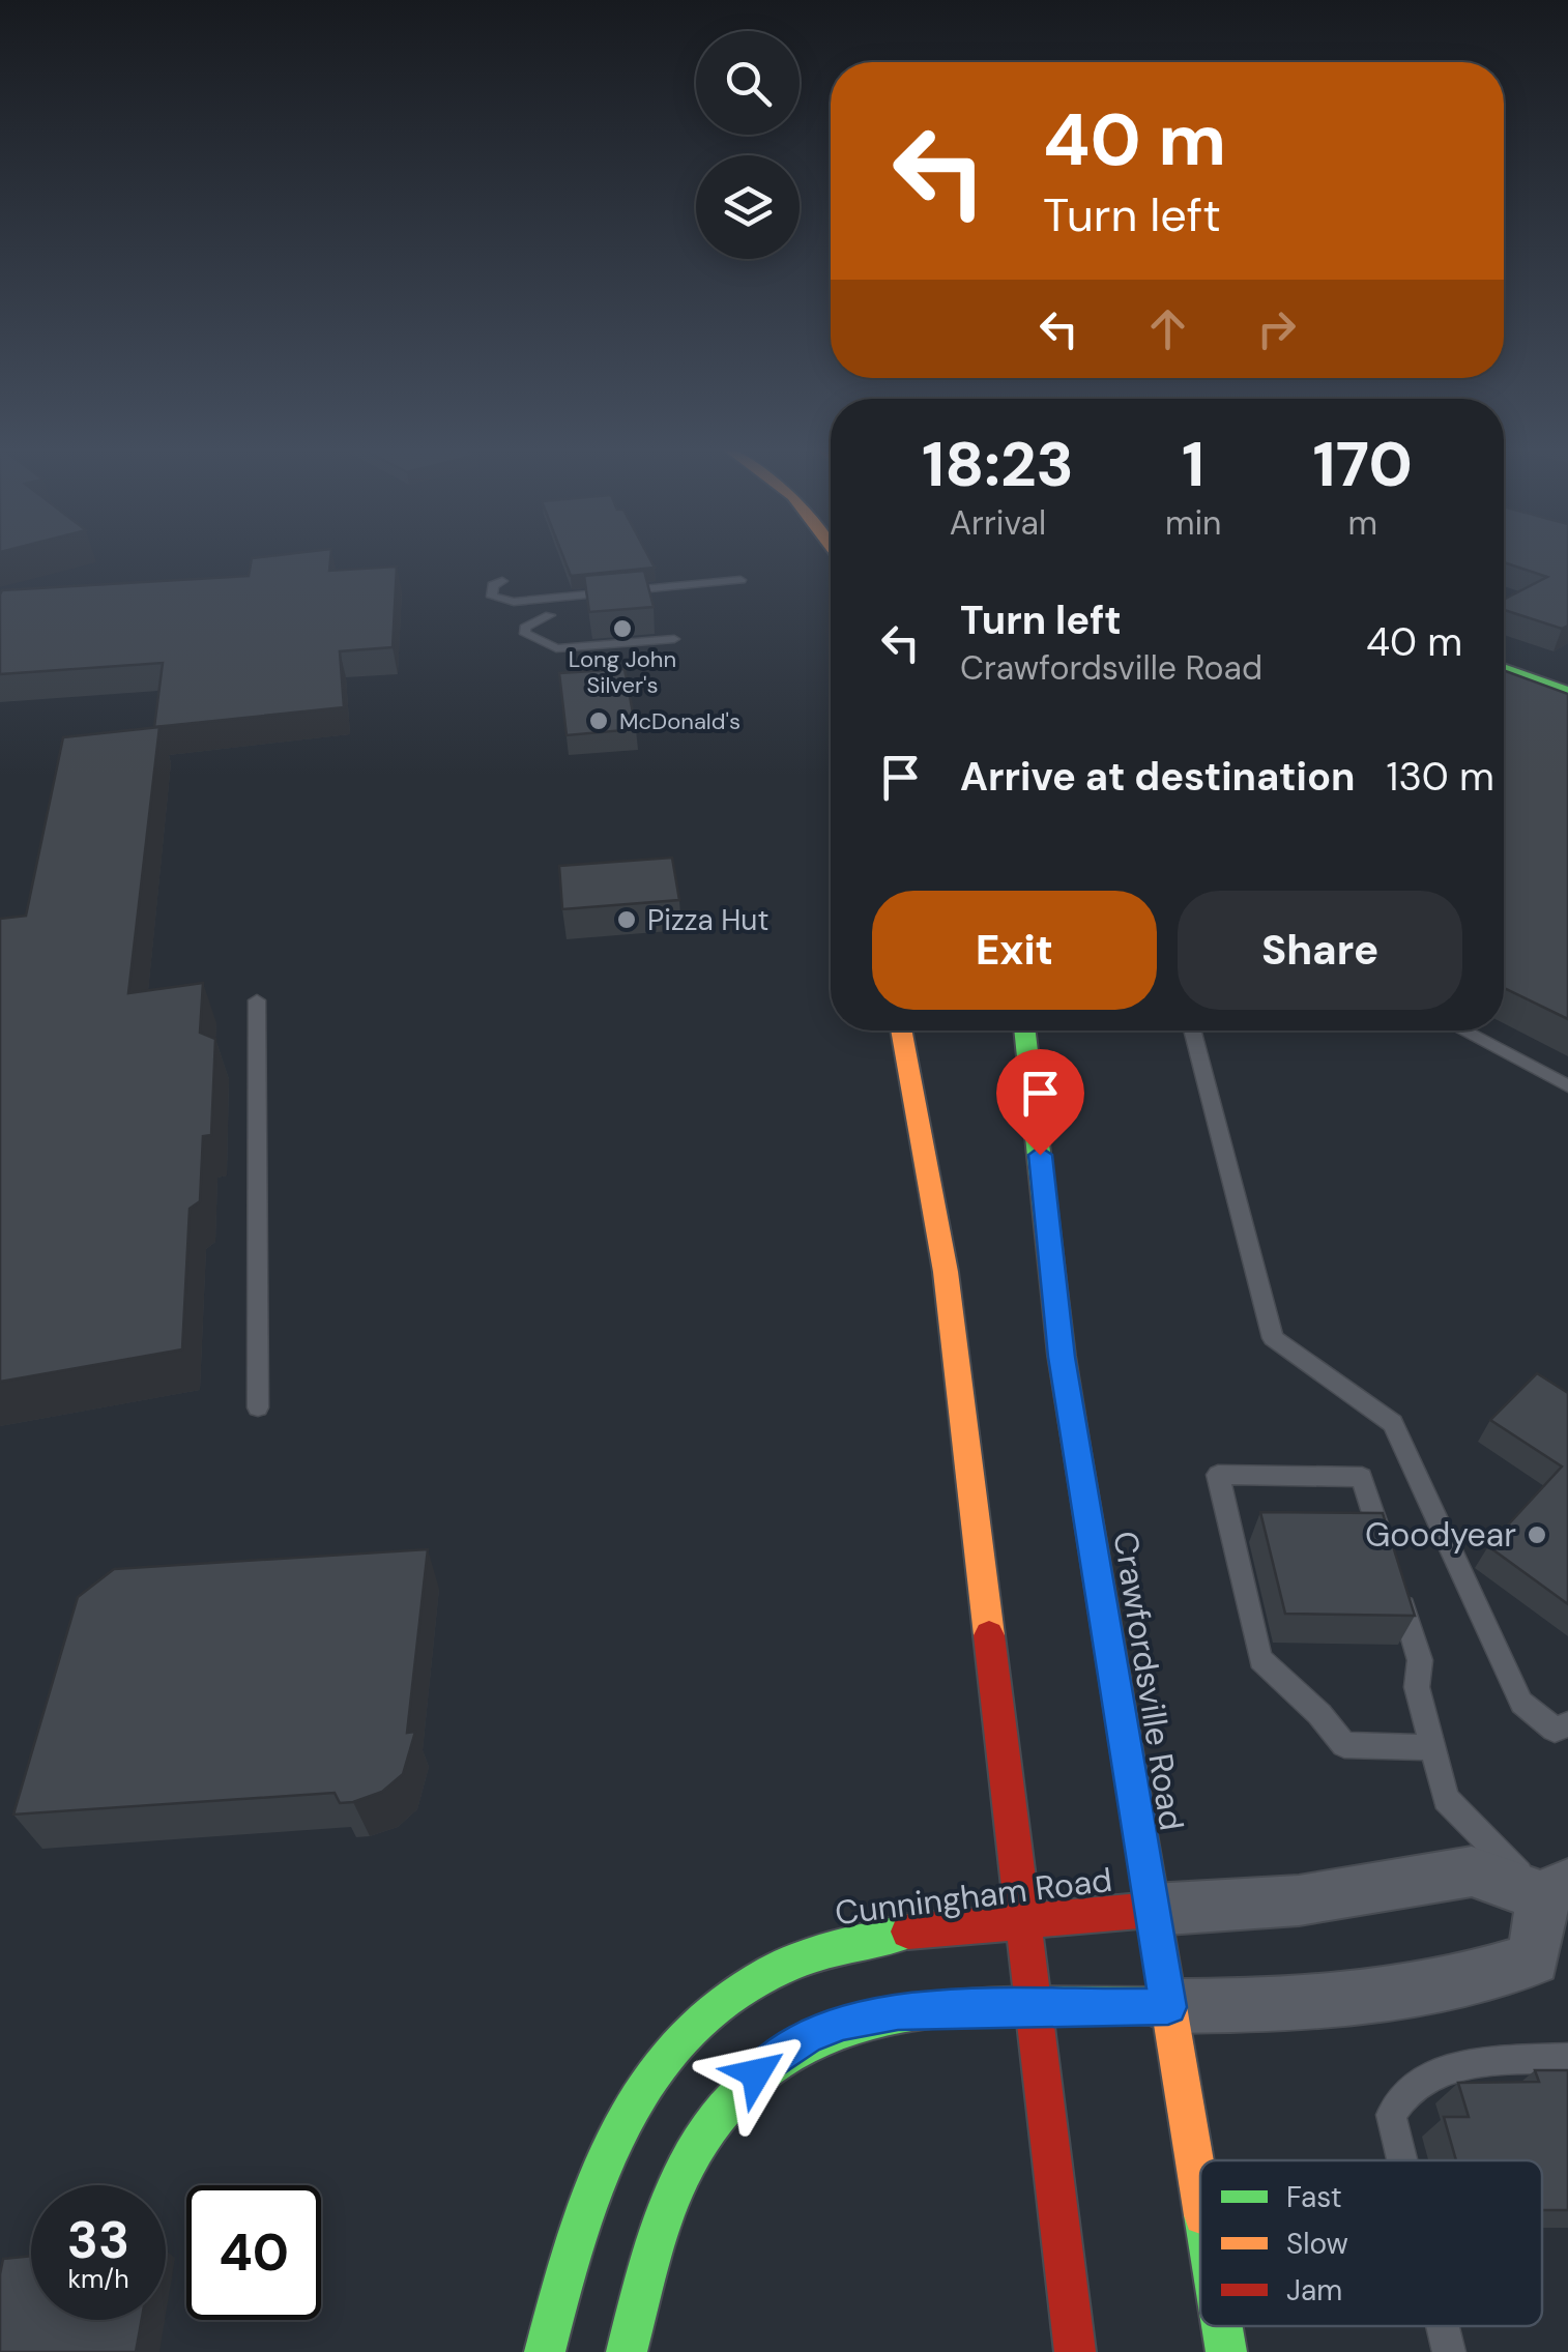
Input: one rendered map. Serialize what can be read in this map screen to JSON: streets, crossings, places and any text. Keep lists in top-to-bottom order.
{
  "streets": {
    "main road": ["Crawfordsville Road", "Cunningham Road"]
  },
  "crossings": [
    ["Crawfordsville Road", "Cunningham Road"]
  ],
  "places": [
    "Long John Silver's",
    "McDonald's",
    "Pizza Hut",
    "Goodyear"
  ],
  "legend": ["Fast", "Slow", "Jam"],
  "page": {
    "turn": ["40 m", "Turn left"],
    "eta": [
      "18:23",
      "Arrival",
      "1",
      "min",
      "170",
      "m"
    ],
    "list": [
      {
        "name": "Turn left",
        "note": "Crawfordsville Road",
        "value": "40 m"
      },
      {
        "name": "Arrive at destination",
        "value": "130 m"
      }
    ],
    "buttons": ["Exit", "Share"],
    "speed": "33 km/h",
    "limit": "40"
  }
}
